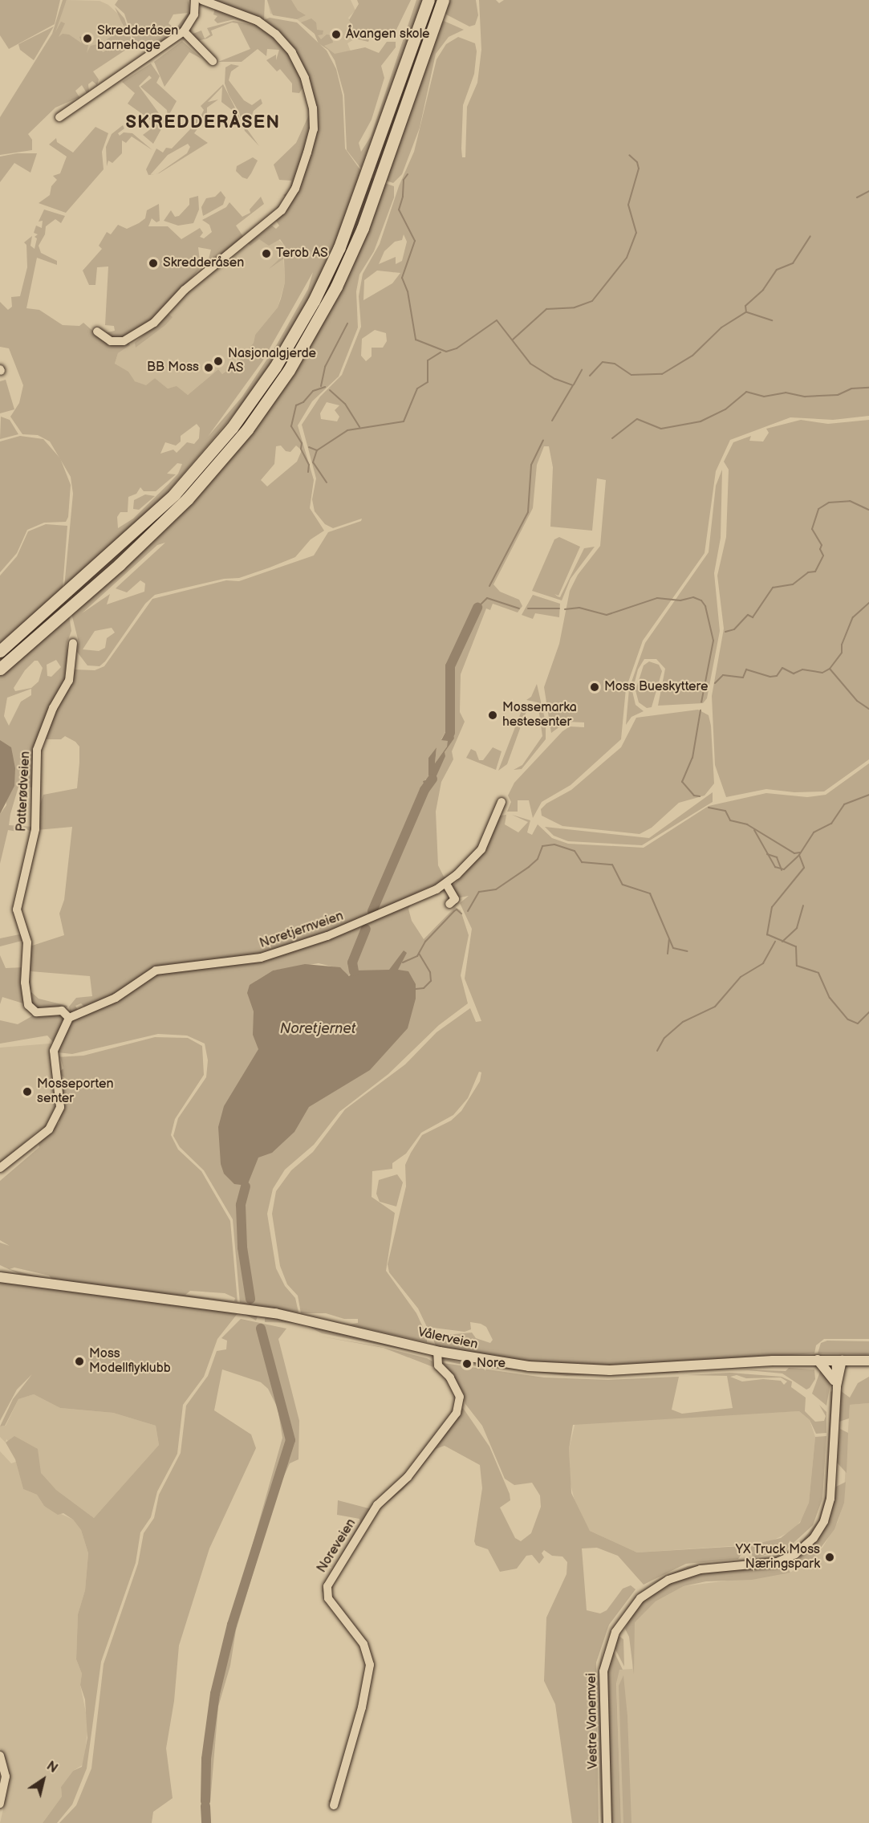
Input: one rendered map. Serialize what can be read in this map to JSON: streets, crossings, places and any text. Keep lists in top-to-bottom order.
{
  "streets": {
    "main road": ["Vålerveien"],
    "street": [
      "Patterødveien",
      "Noretjernveien",
      "Noreveien",
      "Vestre Vanemvei"
    ]
  },
  "crossings": [
    ["Patterødveien", "Noretjernveien"],
    ["Vålerveien", "Noreveien"],
    ["Vålerveien", "Vestre Vanemvei"]
  ],
  "districts": ["SKREDDERÅSEN"],
  "water": ["Noretjernet"],
  "places": [
    "Åvangen skole",
    "Skredderåsen barnehage",
    "Terob AS",
    "Skredderåsen",
    "Nasjonalgjerde AS",
    "BB Moss",
    "Moss Bueskyttere",
    "Mossemarka hestesenter",
    "Mosseporten senter",
    "Moss Modellflyklubb",
    "Nore",
    "YX Truck Moss Næringspark"
  ],
  "north": "top right"
}
